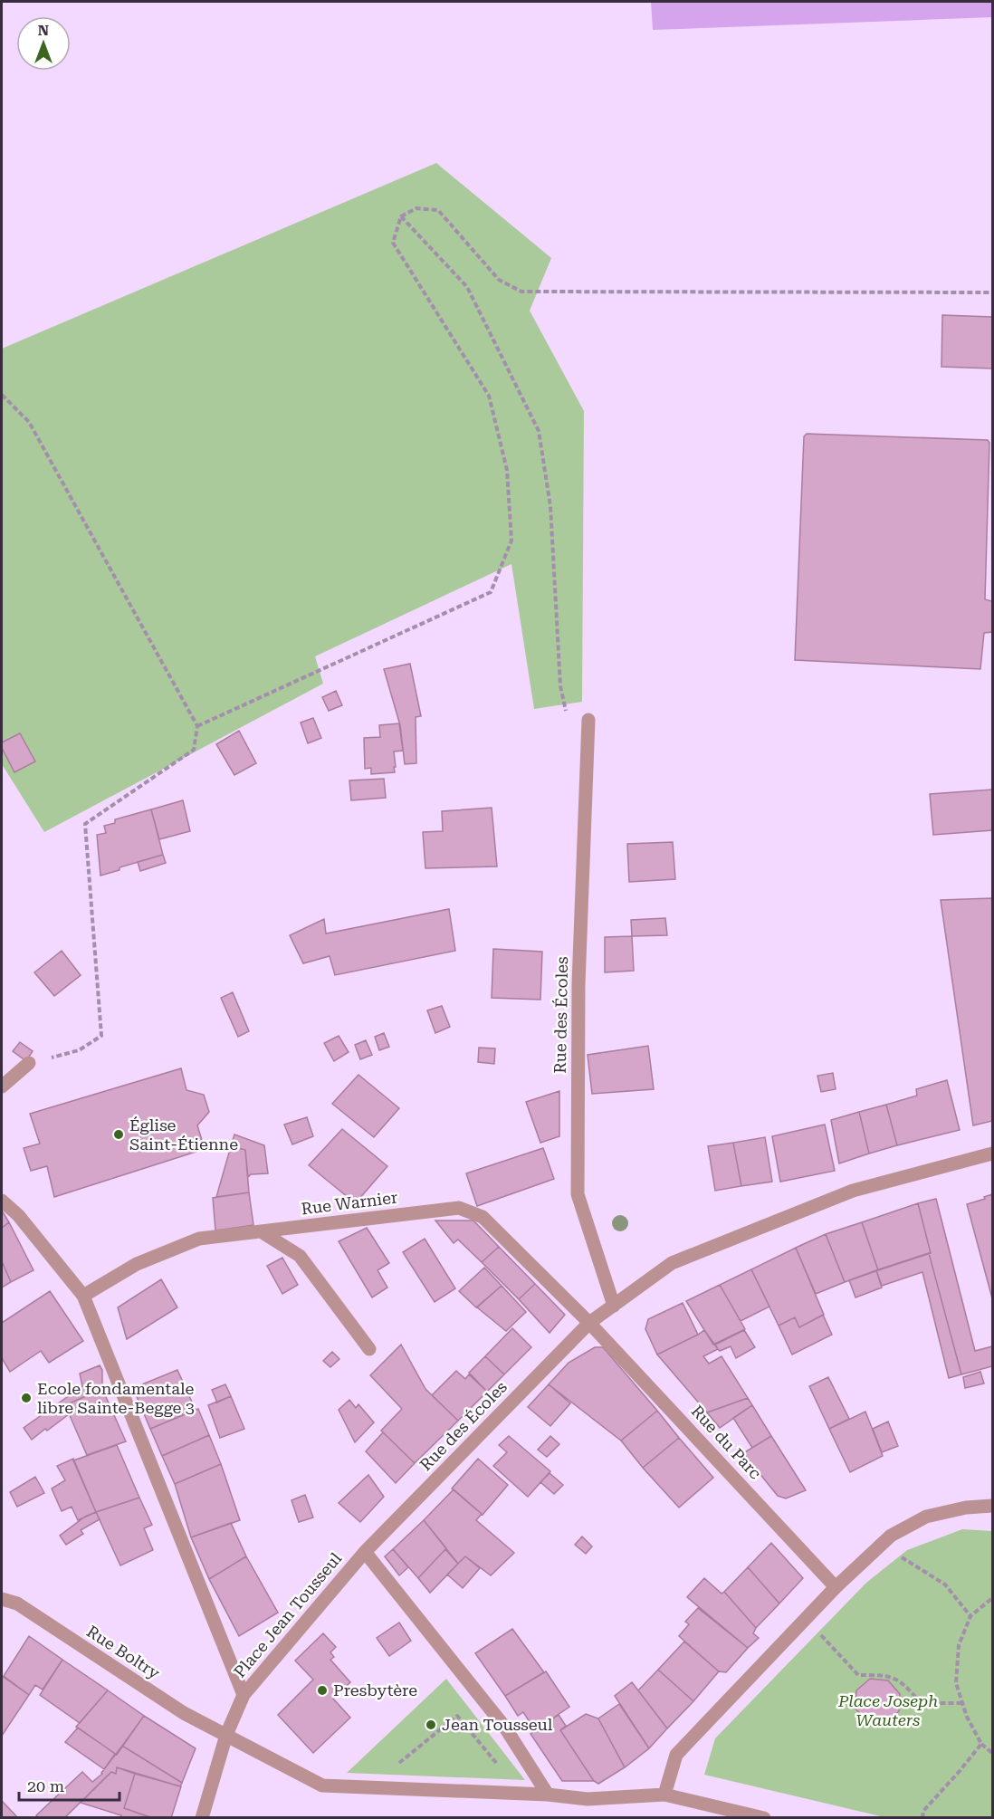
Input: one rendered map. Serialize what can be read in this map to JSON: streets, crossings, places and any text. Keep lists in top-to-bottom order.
{
  "streets": {
    "street": [
      "Rue des Écoles",
      "Rue Warnier",
      "Rue du Parc",
      "Place Jean Tousseul",
      "Rue Boltry"
    ]
  },
  "crossings": [
    ["Rue des Écoles", "Rue Warnier"],
    ["Rue des Écoles", "Rue du Parc"],
    ["Rue des Écoles", "Place Jean Tousseul"],
    ["Rue Warnier", "Rue du Parc"],
    ["Place Jean Tousseul", "Rue Boltry"]
  ],
  "parks": ["Place Joseph Wauters"],
  "places": [
    "Église Saint-Étienne",
    "Ecole fondamentale libre Sainte-Begge 3",
    "Presbytère",
    "Jean Tousseul"
  ],
  "scale_bar": "20 m",
  "north": "top"
}
